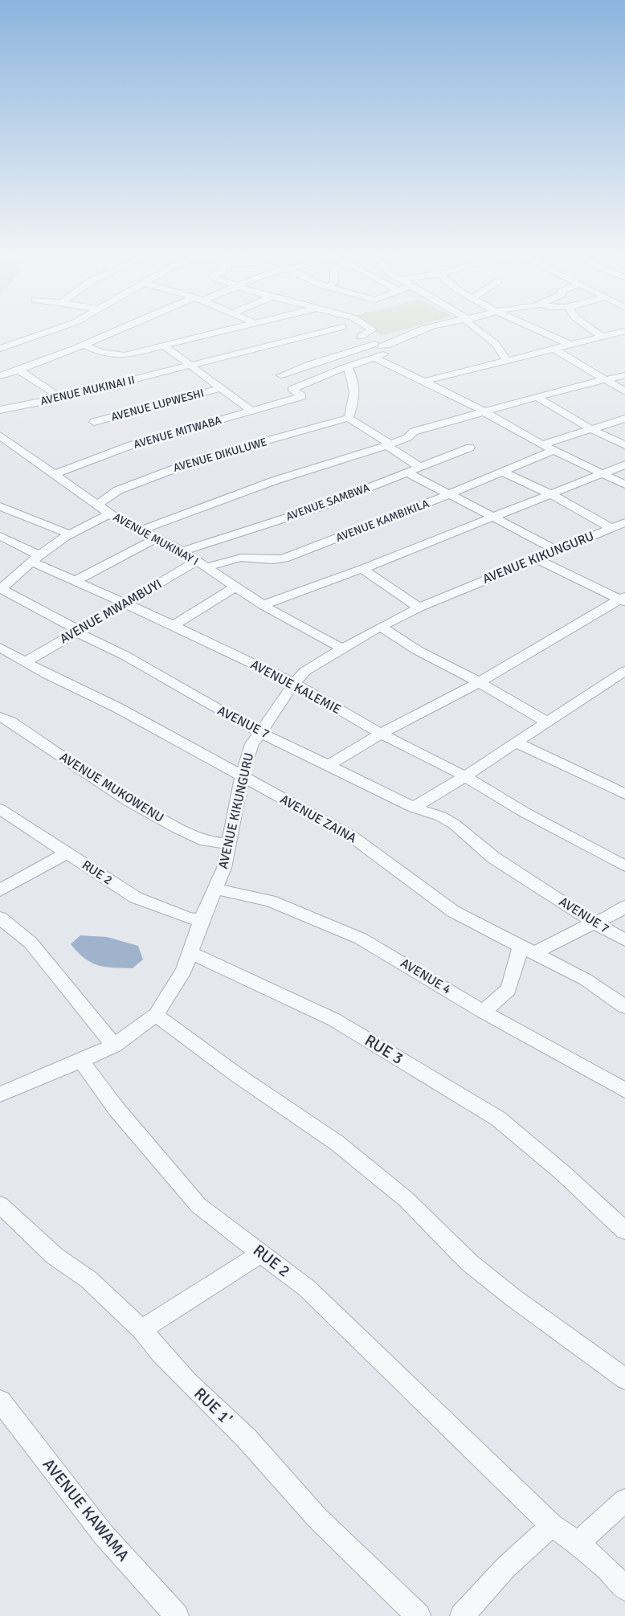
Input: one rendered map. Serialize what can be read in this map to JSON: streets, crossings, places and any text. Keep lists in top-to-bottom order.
{
  "streets": {
    "street": [
      "AVENUE MUKINAI II",
      "AVENUE LUPWESHI",
      "AVENUE MITWABA",
      "AVENUE DIKULUWE",
      "AVENUE SAMBWA",
      "AVENUE KAMBIKILA",
      "AVENUE MUKINAY I",
      "AVENUE KIKUNGURU",
      "AVENUE MWAMBUYI",
      "AVENUE KALEMIE",
      "AVENUE 7",
      "AVENUE MUKOWENU",
      "AVENUE ZAINA",
      "RUE 2",
      "AVENUE 4",
      "RUE 3",
      "RUE 1'",
      "AVENUE KAWAMA"
    ]
  },
  "crossings": [
    ["AVENUE MITWABA", "AVENUE MUKINAY I"],
    ["AVENUE DIKULUWE", "AVENUE MUKINAY I"],
    ["AVENUE SAMBWA", "AVENUE MUKINAY I"],
    ["AVENUE KAMBIKILA", "AVENUE MUKINAY I"],
    ["AVENUE KAMBIKILA", "AVENUE MWAMBUYI"],
    ["AVENUE MUKINAY I", "AVENUE KIKUNGURU"],
    ["AVENUE MUKINAY I", "AVENUE MWAMBUYI"],
    ["AVENUE KIKUNGURU", "AVENUE KALEMIE"],
    ["AVENUE KIKUNGURU", "AVENUE 7"],
    ["AVENUE KIKUNGURU", "AVENUE MUKOWENU"],
    ["AVENUE KIKUNGURU", "AVENUE ZAINA"],
    ["AVENUE KIKUNGURU", "RUE 2"],
    ["AVENUE KIKUNGURU", "AVENUE 4"],
    ["AVENUE KIKUNGURU", "RUE 3"],
    ["AVENUE MWAMBUYI", "AVENUE KALEMIE"],
    ["AVENUE MWAMBUYI", "AVENUE 7"],
    ["AVENUE MWAMBUYI", "AVENUE ZAINA"]
  ]
}
